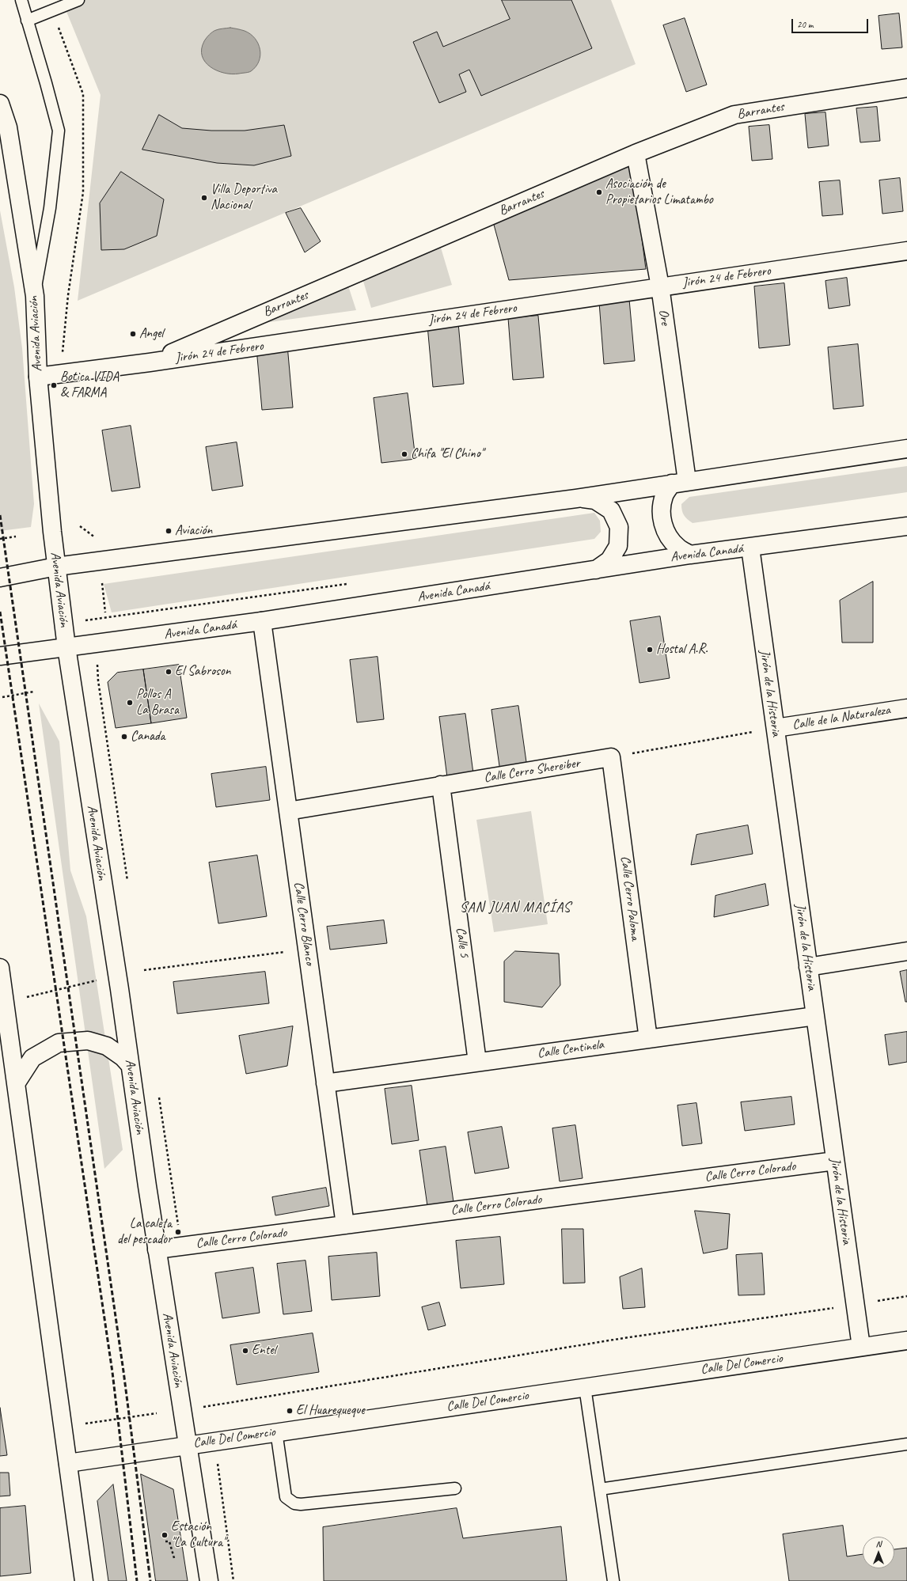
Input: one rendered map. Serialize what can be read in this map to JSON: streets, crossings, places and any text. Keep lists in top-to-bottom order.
{
  "streets": {
    "street": [
      "Barrantes",
      "Jirón 24 de Febrero",
      "Ore",
      "Avenida Aviación",
      "Avenida Canadá",
      "Jirón de la Historia",
      "Calle de la Naturaleza",
      "Calle Cerro Shereiber",
      "Calle Cerro Paloma",
      "Calle Cerro Blanco",
      "Calle 5",
      "Calle Centinela",
      "Calle Cerro Colorado",
      "Calle Del Comercio"
    ]
  },
  "crossings": [
    ["Barrantes", "Jirón 24 de Febrero"],
    ["Barrantes", "Ore"],
    ["Jirón 24 de Febrero", "Ore"],
    ["Jirón 24 de Febrero", "Avenida Aviación"],
    ["Avenida Aviación", "Avenida Canadá"],
    ["Avenida Aviación", "Calle Cerro Colorado"],
    ["Avenida Aviación", "Calle Del Comercio"],
    ["Avenida Canadá", "Jirón de la Historia"],
    ["Avenida Canadá", "Calle Cerro Blanco"],
    ["Jirón de la Historia", "Calle de la Naturaleza"],
    ["Jirón de la Historia", "Calle Centinela"],
    ["Jirón de la Historia", "Calle Cerro Colorado"],
    ["Jirón de la Historia", "Calle Del Comercio"],
    ["Calle Cerro Shereiber", "Calle Cerro Paloma"],
    ["Calle Cerro Shereiber", "Calle Cerro Blanco"],
    ["Calle Cerro Shereiber", "Calle 5"],
    ["Calle Cerro Paloma", "Calle Centinela"],
    ["Calle Cerro Blanco", "Calle Centinela"],
    ["Calle Cerro Blanco", "Calle Cerro Colorado"],
    ["Calle 5", "Calle Centinela"]
  ],
  "districts": ["SAN JUAN MACÍAS"],
  "places": [
    "Asociación de Propietarios Limatambo",
    "Villa Deportiva Nacional",
    "Angel",
    "Botica VIDA & FARMA",
    "Chifa \"El Chino\"",
    "Aviación",
    "Hostal A.R.",
    "El Sabroson",
    "Pollos A La Brasa",
    "Canada",
    "La caleta del pescador",
    "Entel",
    "El Huarequeque",
    "Estación \"La Cultura\""
  ],
  "scale_bar": "20 m",
  "north": "top"
}
